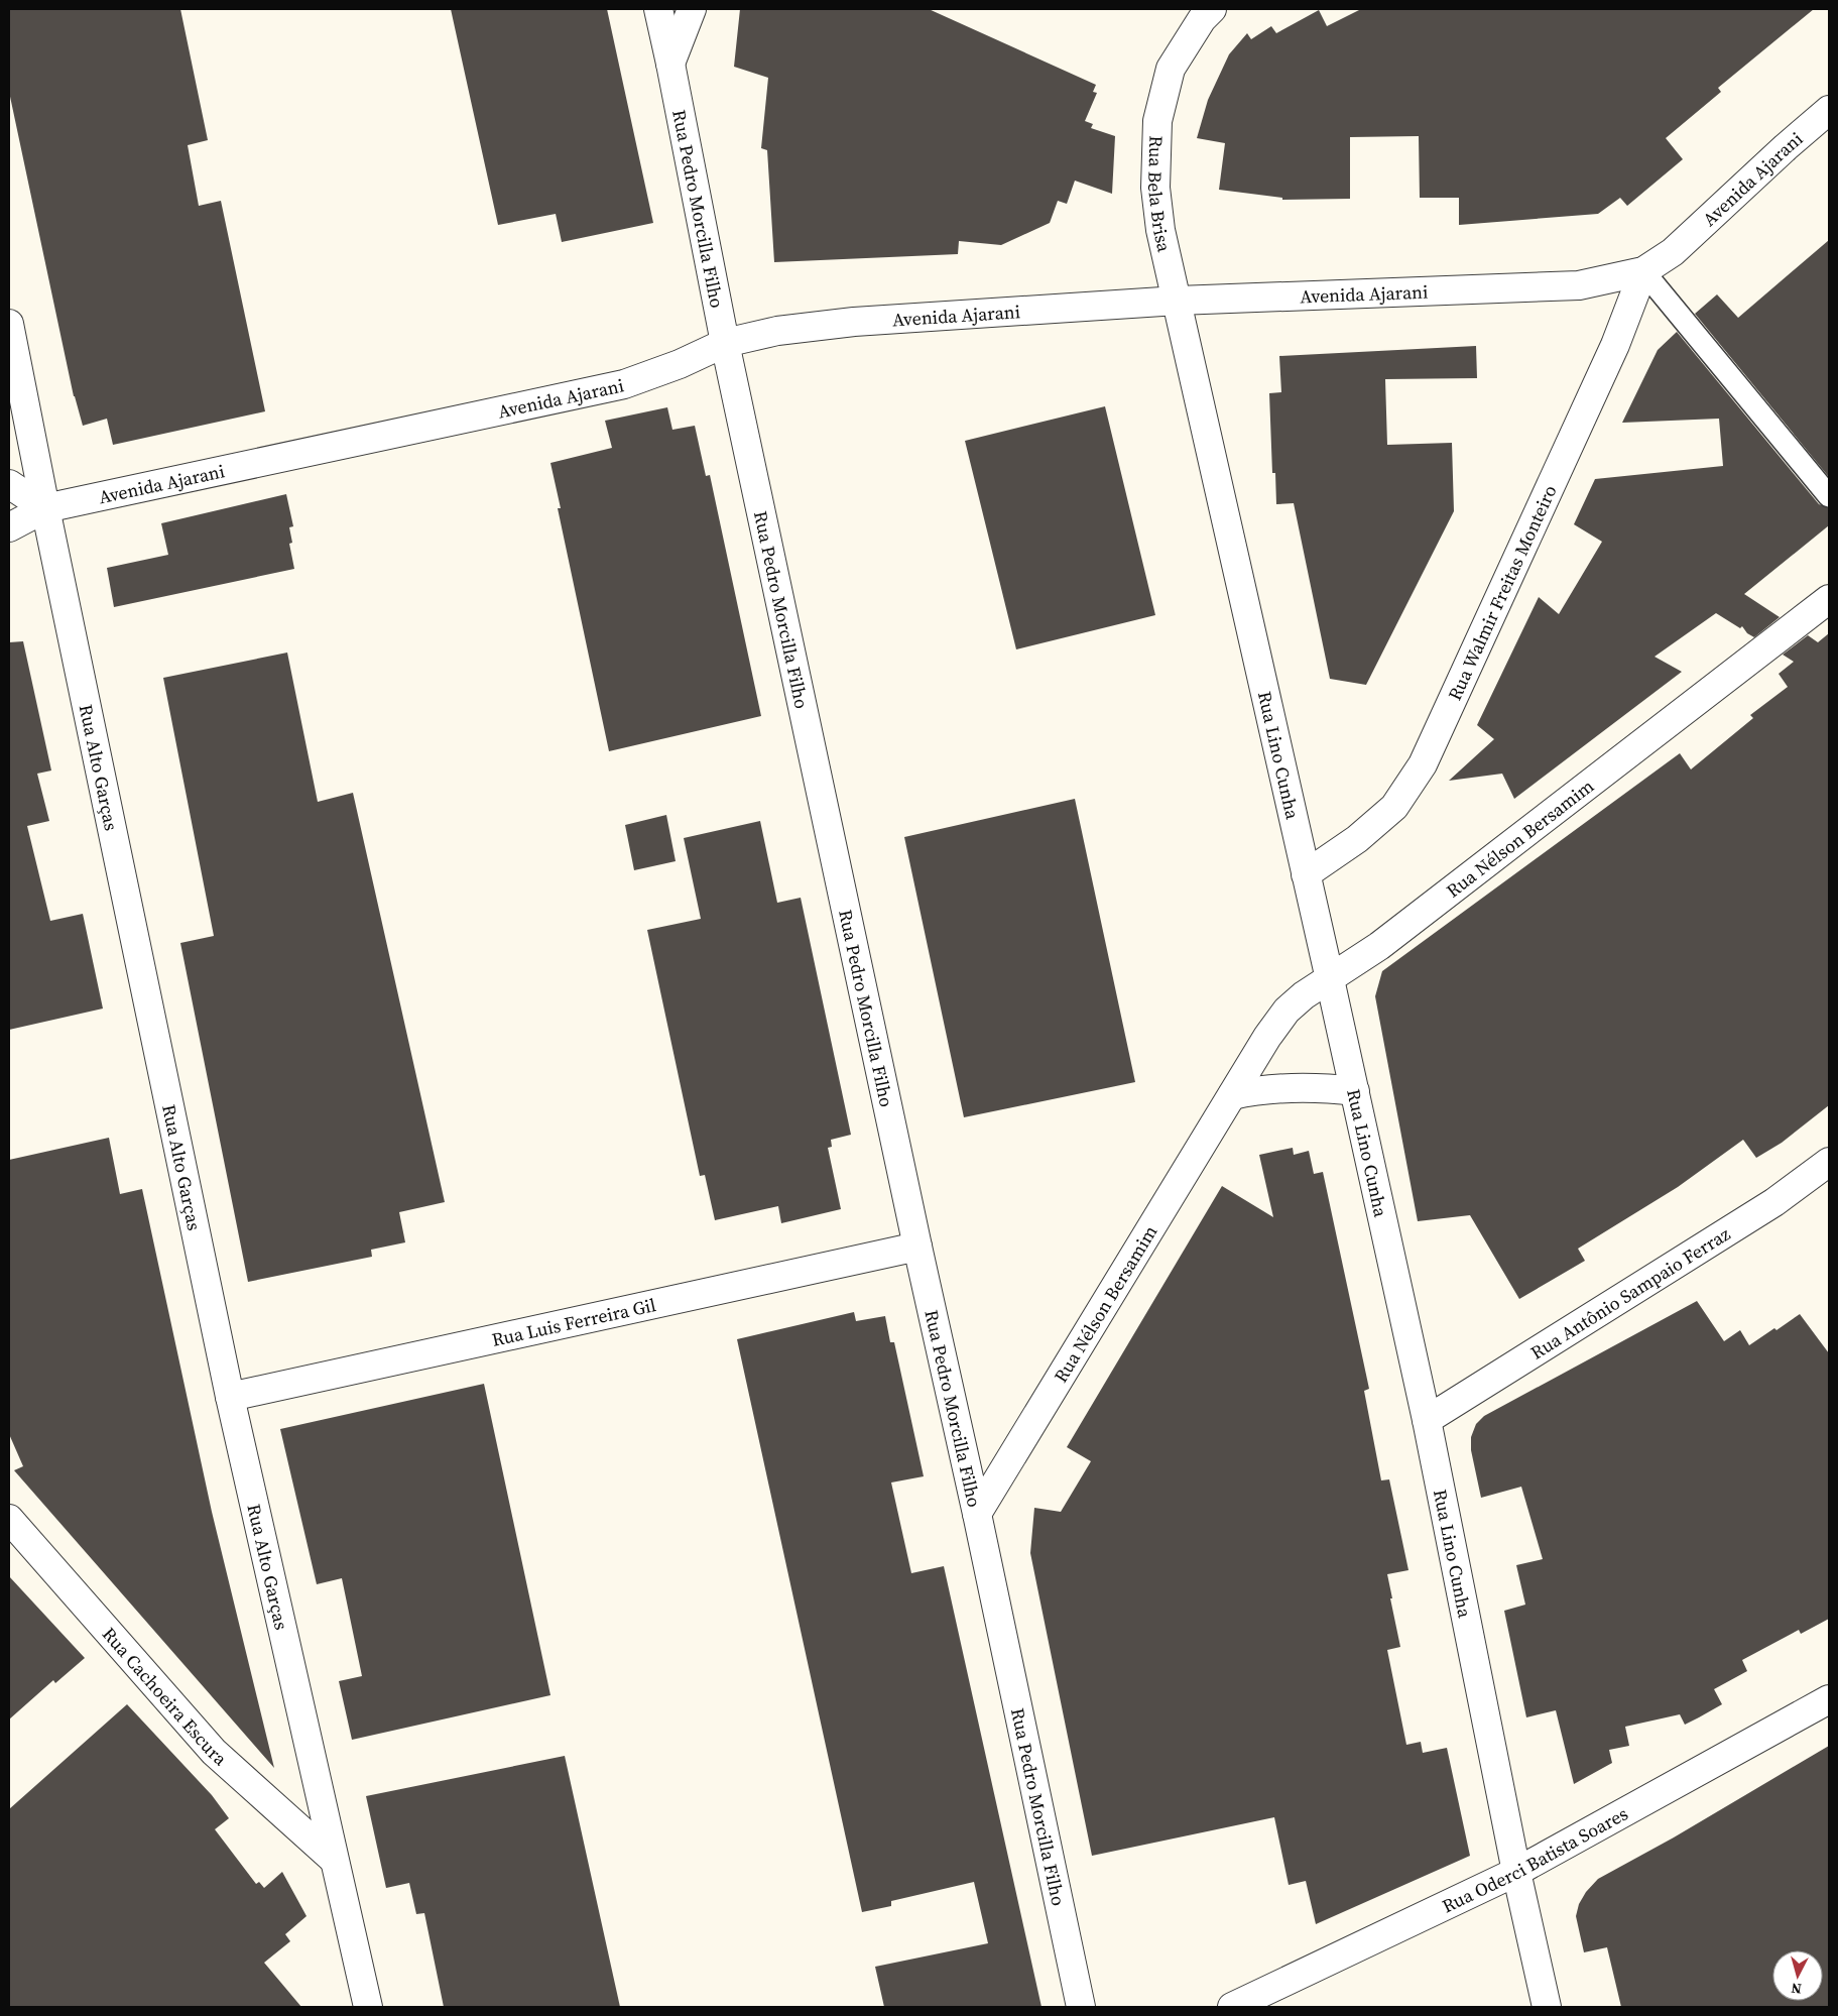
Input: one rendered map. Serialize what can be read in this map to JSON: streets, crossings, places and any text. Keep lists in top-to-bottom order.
{
  "streets": {
    "street": [
      "Avenida Ajarani",
      "Rua Bela Brisa",
      "Rua Pedro Morcilla Filho",
      "Rua Walmir Freitas Monteiro",
      "Rua Lino Cunha",
      "Rua Alto Garças",
      "Rua Nélson Bersamim",
      "Rua Antônio Sampaio Ferraz",
      "Rua Luis Ferreira Gil",
      "Rua Cachoeira Escura",
      "Rua Oderci Batista Soares"
    ]
  },
  "crossings": [
    ["Avenida Ajarani", "Rua Bela Brisa"],
    ["Avenida Ajarani", "Rua Pedro Morcilla Filho"],
    ["Avenida Ajarani", "Rua Walmir Freitas Monteiro"],
    ["Avenida Ajarani", "Rua Lino Cunha"],
    ["Avenida Ajarani", "Rua Alto Garças"],
    ["Rua Bela Brisa", "Rua Lino Cunha"],
    ["Rua Pedro Morcilla Filho", "Rua Nélson Bersamim"],
    ["Rua Pedro Morcilla Filho", "Rua Luis Ferreira Gil"],
    ["Rua Walmir Freitas Monteiro", "Rua Lino Cunha"],
    ["Rua Lino Cunha", "Rua Nélson Bersamim"],
    ["Rua Lino Cunha", "Rua Antônio Sampaio Ferraz"],
    ["Rua Lino Cunha", "Rua Oderci Batista Soares"],
    ["Rua Alto Garças", "Rua Luis Ferreira Gil"],
    ["Rua Alto Garças", "Rua Cachoeira Escura"]
  ],
  "north": "bottom"
}
